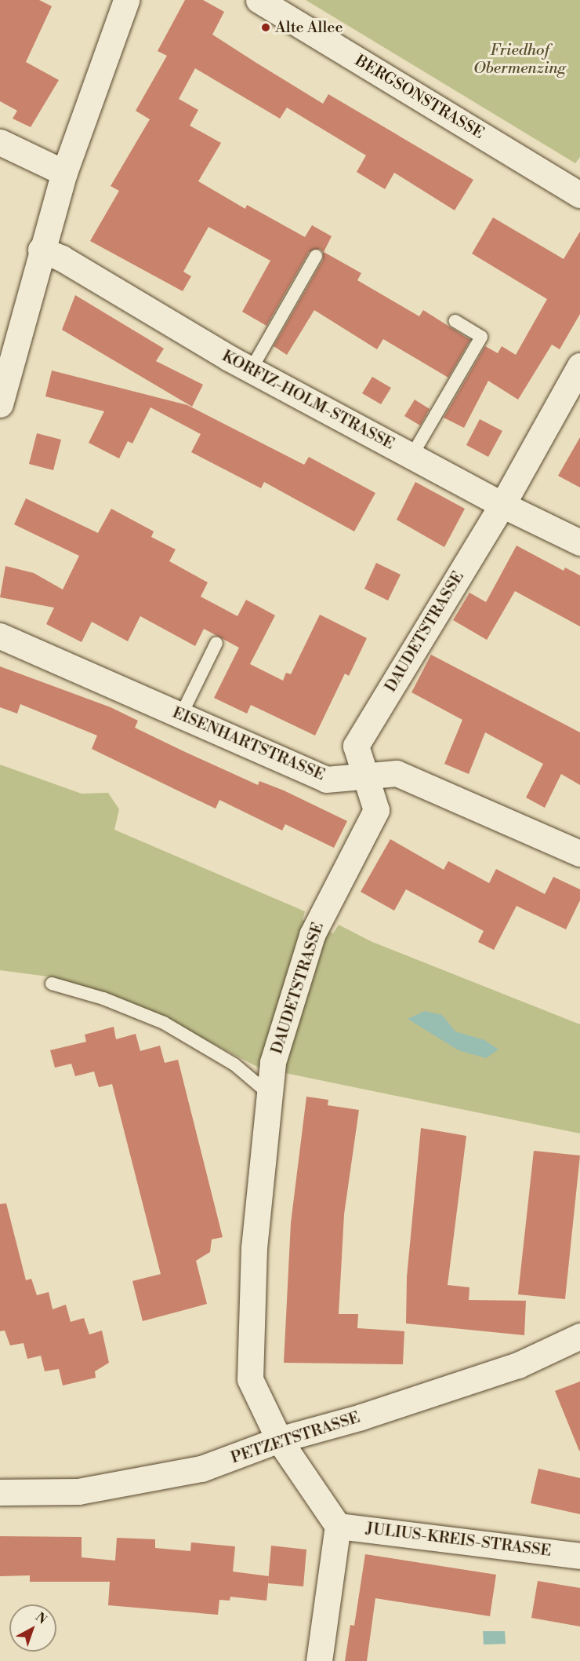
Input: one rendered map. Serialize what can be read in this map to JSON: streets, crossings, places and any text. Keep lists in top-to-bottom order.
{
  "streets": {
    "street": [
      "BERGSONSTRASSE",
      "KORFIZ-HOLM-STRASSE",
      "DAUDETSTRASSE",
      "EISENHARTSTRASSE",
      "PETZETSTRASSE",
      "JULIUS-KREIS-STRASSE"
    ]
  },
  "crossings": [
    ["KORFIZ-HOLM-STRASSE", "DAUDETSTRASSE"],
    ["DAUDETSTRASSE", "EISENHARTSTRASSE"],
    ["DAUDETSTRASSE", "PETZETSTRASSE"],
    ["DAUDETSTRASSE", "JULIUS-KREIS-STRASSE"]
  ],
  "parks": ["Friedhof Obermenzing"],
  "places": ["Alte Allee"],
  "north": "top right"
}
